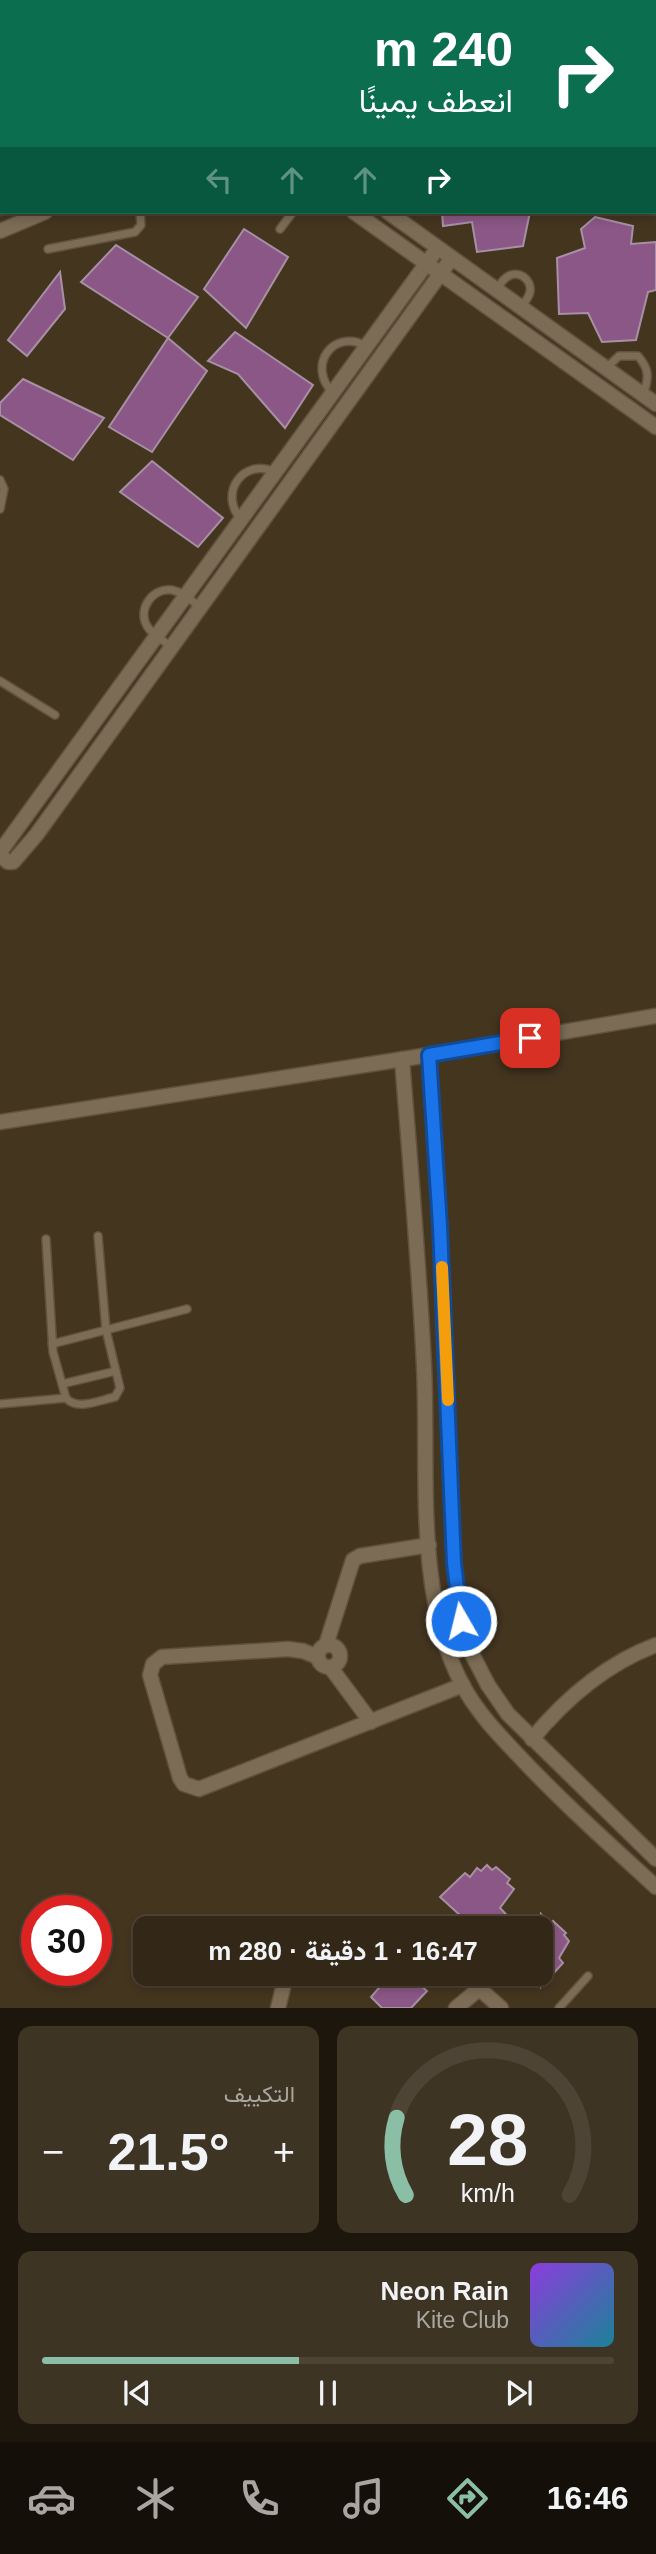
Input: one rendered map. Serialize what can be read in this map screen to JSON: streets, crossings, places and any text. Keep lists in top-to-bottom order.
{
  "page": {
    "turn": ["240 m", "انعطف يمينًا"],
    "limit": "30",
    "trip": "16:47 · 1 دقيقة · 280 m",
    "tile": "التكييف",
    "heat": ["−", "21.5°", "+"],
    "song": ["Neon Rain", "Kite Club"],
    "tabs": "16:46",
    "gauge": ["28", "km/h"]
  }
}
